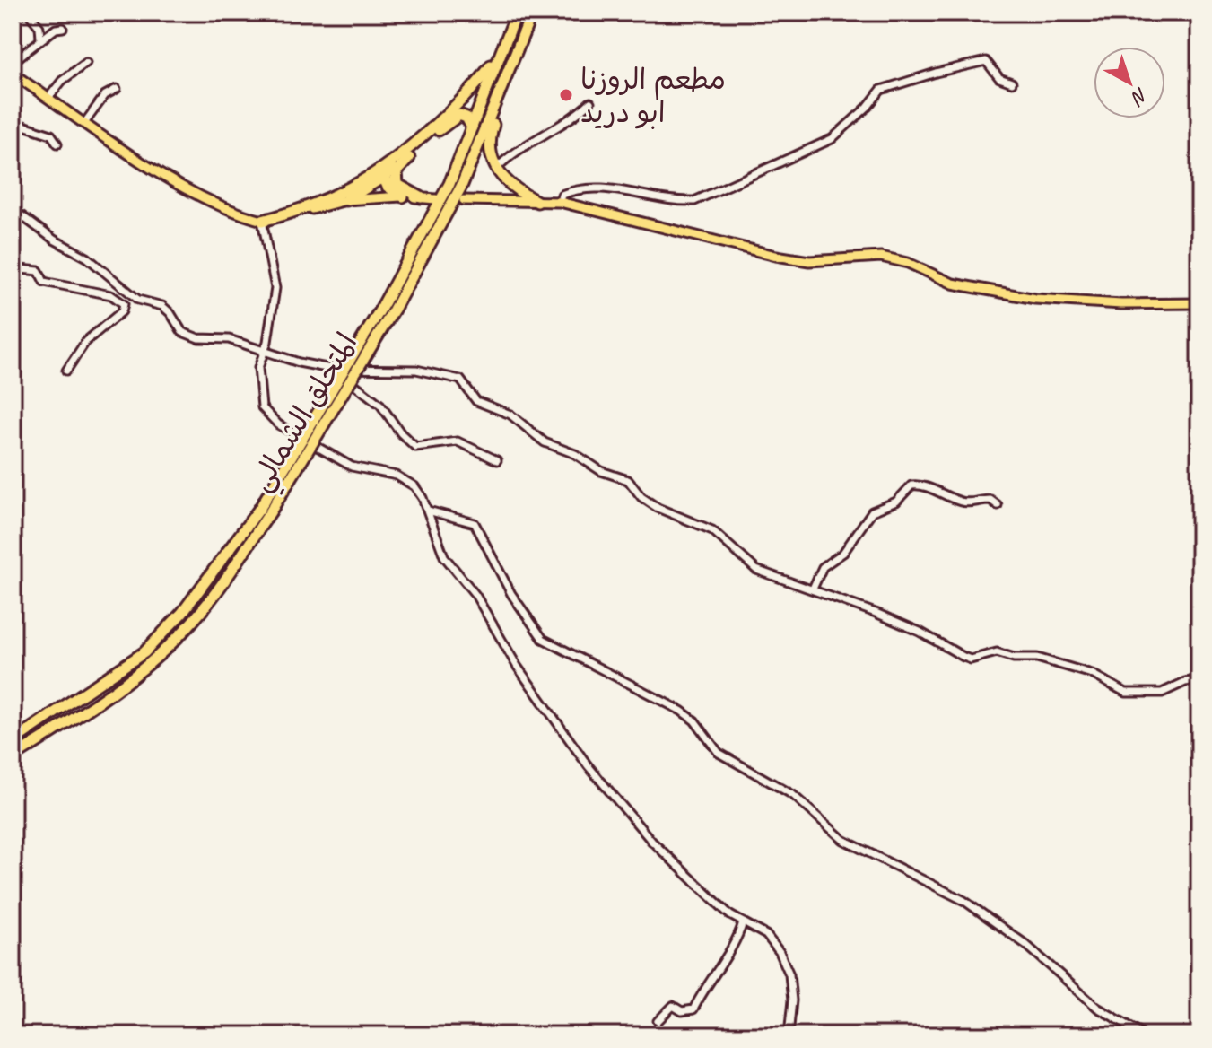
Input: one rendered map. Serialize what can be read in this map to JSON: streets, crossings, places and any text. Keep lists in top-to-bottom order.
{
  "streets": {
    "highway": ["المتحلق الشمالي"]
  },
  "places": ["مطعم الروزنا ابو دريد"],
  "north": "bottom right"
}
